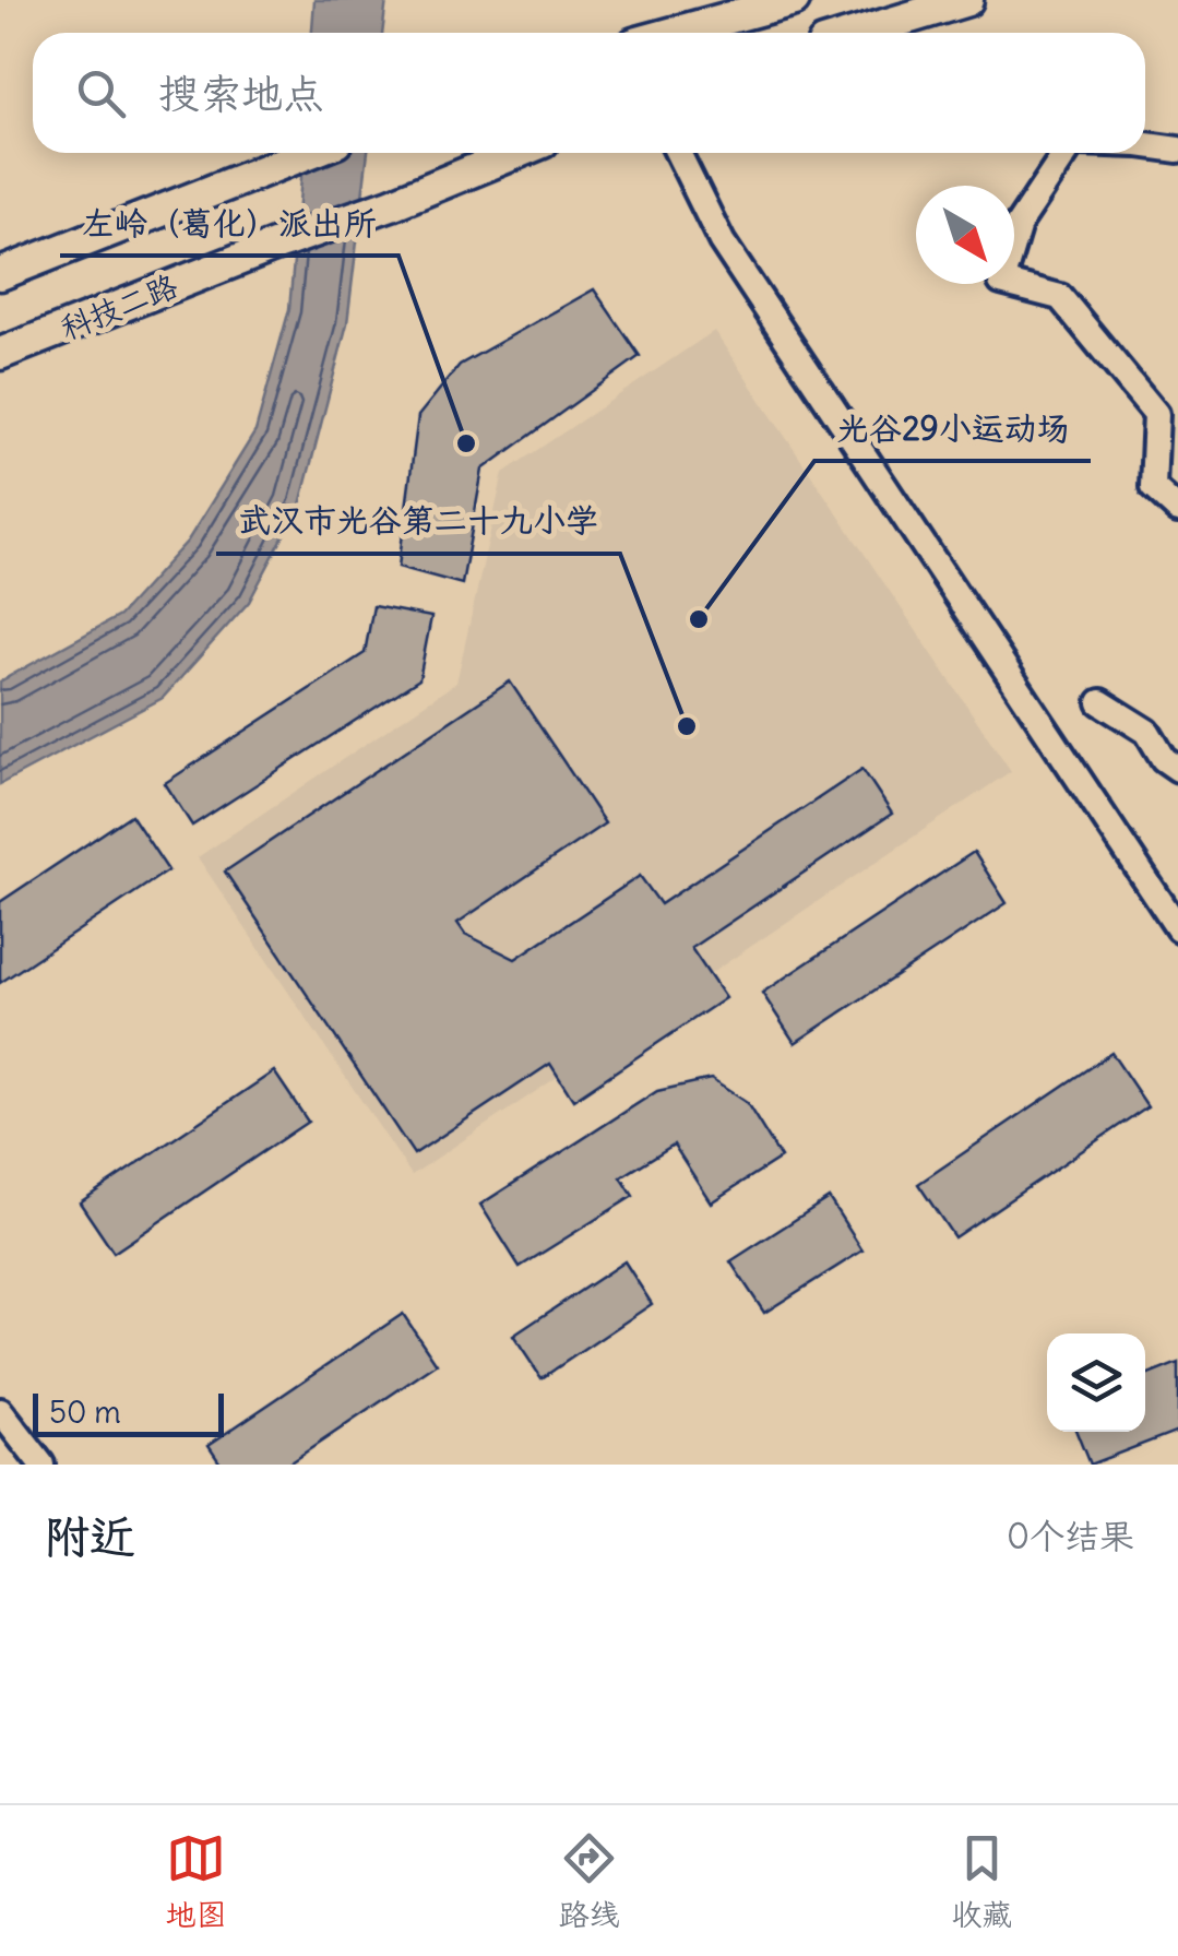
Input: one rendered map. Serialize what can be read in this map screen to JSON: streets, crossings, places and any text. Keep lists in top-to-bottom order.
{
  "streets": {
    "street": ["科技二路"]
  },
  "places": ["左岭（葛化）派出所", "光谷29小运动场", "武汉市光谷第二十九小学"],
  "scale_bar": "50 m",
  "north": "bottom right",
  "page": {
    "search": "搜索地点",
    "scale": "50 m",
    "heading": ["附近", "0个结果"],
    "nav": ["地图", "路线", "收藏"]
  }
}
